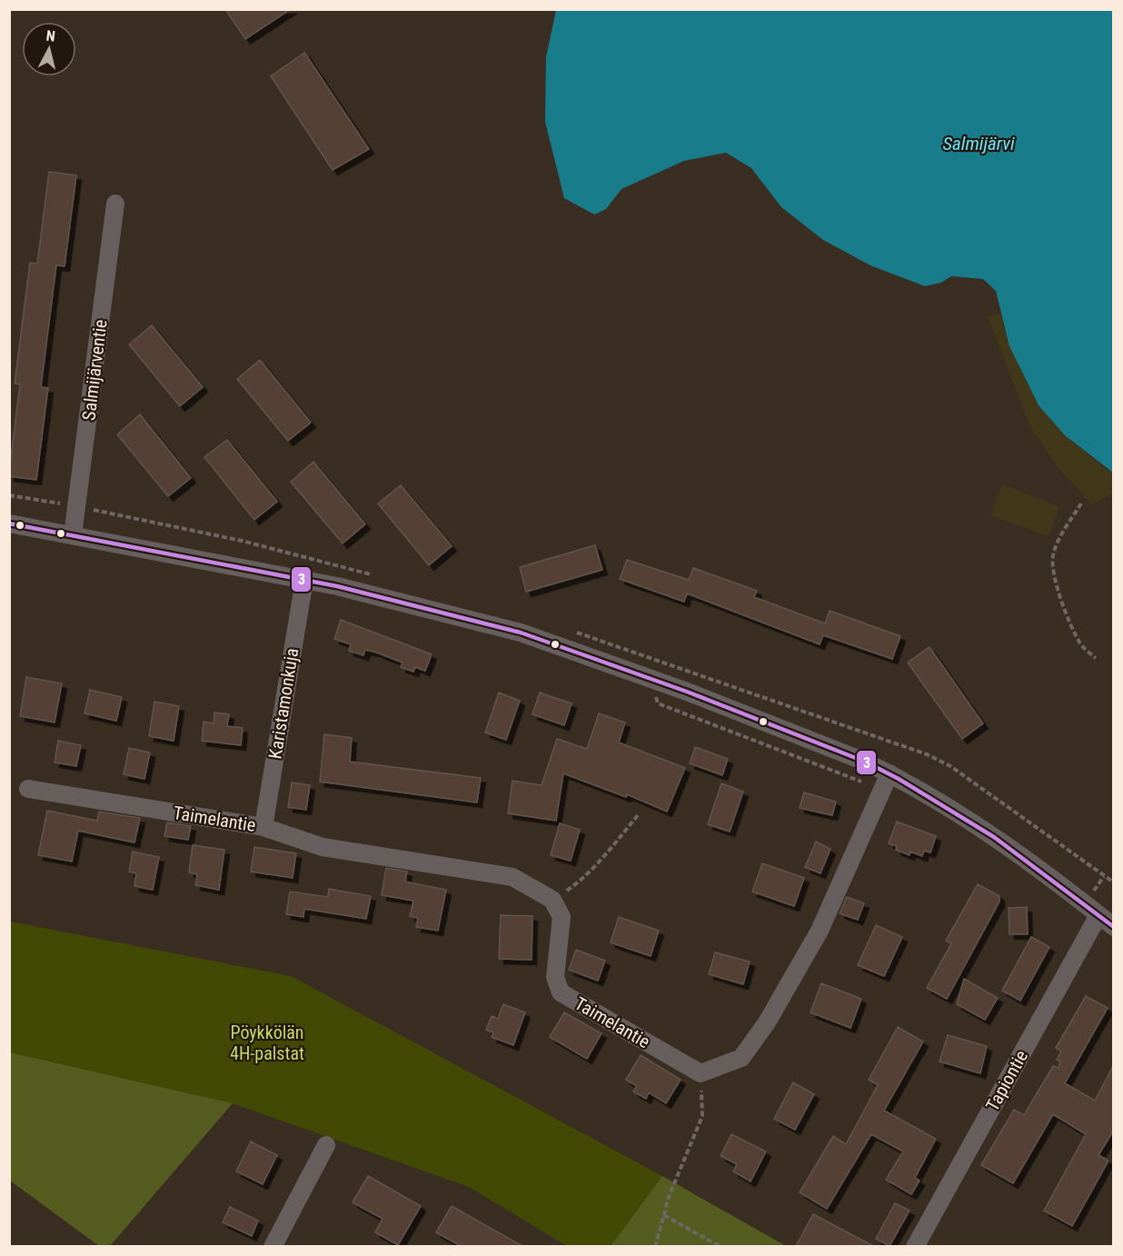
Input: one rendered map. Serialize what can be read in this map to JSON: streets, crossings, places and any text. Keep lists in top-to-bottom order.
{
  "streets": {
    "street": [
      "Salmijärventie",
      "Karistamonkuja",
      "Taimelantie",
      "Tapiontie"
    ]
  },
  "crossings": [
    ["Karistamonkuja", "Taimelantie"]
  ],
  "water": ["Salmijärvi"],
  "parks": ["Pöykkölän 4H-palstat"],
  "lines": ["transit line 3"],
  "north": "top"
}
